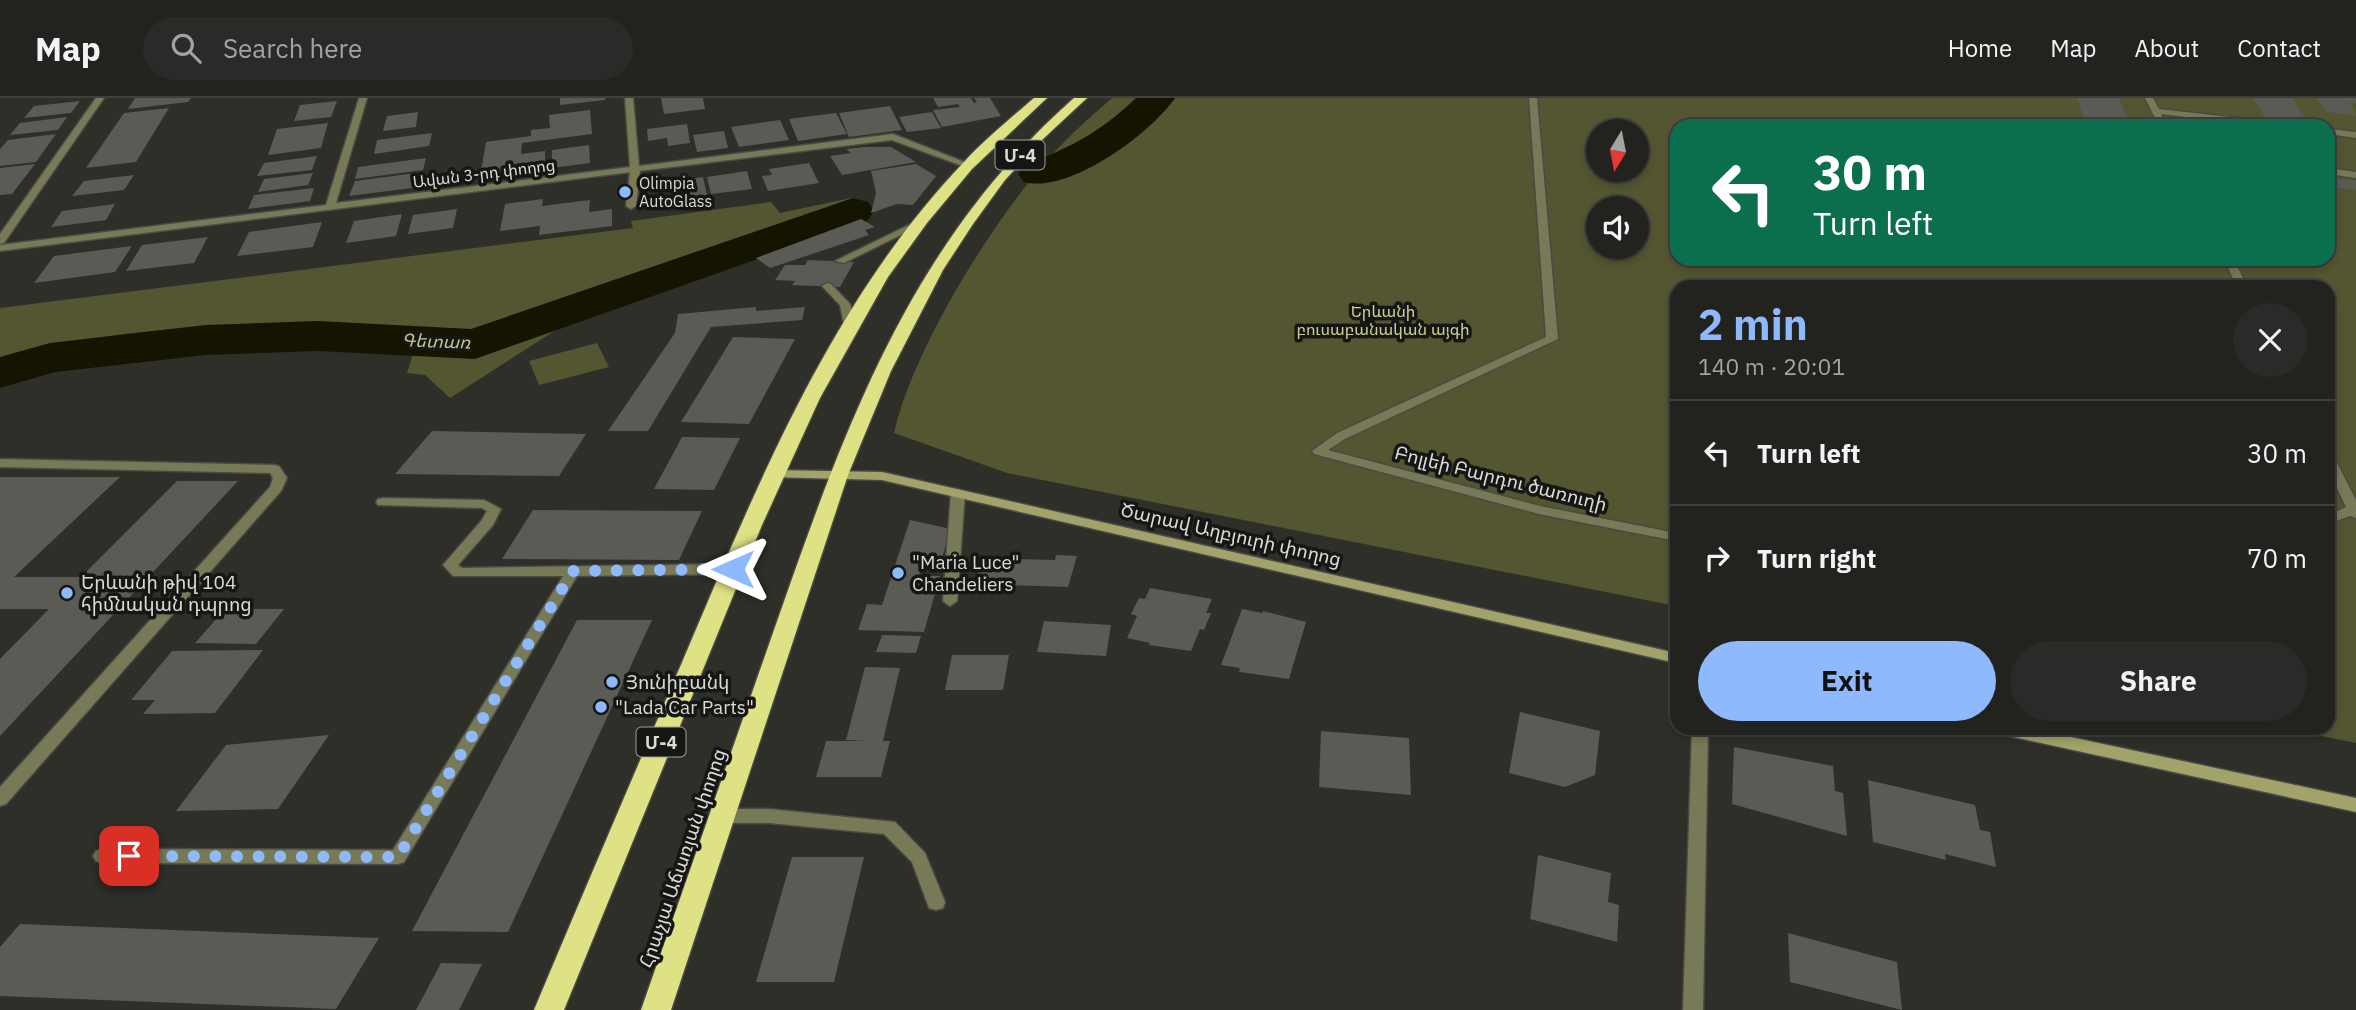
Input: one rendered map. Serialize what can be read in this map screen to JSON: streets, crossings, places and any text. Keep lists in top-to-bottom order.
{
  "streets": {
    "highway": ["Մ-4", "Հրաչյա Աճառյան փողոց"],
    "main road": ["Ծարավ Աղբյուրի փողոց"],
    "street": ["Ավան 3-րդ փողոց", "Բոլլեի Բարդու ծառուղի"]
  },
  "crossings": [
    ["Մ-4", "Ավան 3-րդ փողոց"],
    ["Մ-4", "Ծարավ Աղբյուրի փողոց"],
    ["Ծարավ Աղբյուրի փողոց", "Հրաչյա Աճառյան փողոց"]
  ],
  "water": ["Գետառ"],
  "parks": ["Երևանի բուսաբանական այգի"],
  "places": [
    "Olimpia AutoGlass",
    "\"Maria Luce\" Chandeliers",
    "Երևանի թիվ 104 հիմնական դպրոց",
    "Յունիբանկ",
    "\"Lada Car Parts\""
  ],
  "north": "bottom",
  "page": {
    "header": "Map",
    "search": "Search here",
    "nav": [
      "Home",
      "Map",
      "About",
      "Contact"
    ],
    "turn": ["30 m", "Turn left"],
    "heading": ["2 min", "140 m · 20:01"],
    "list": [
      {
        "name": "Turn left",
        "value": "30 m"
      },
      {
        "name": "Turn right",
        "value": "70 m"
      }
    ],
    "buttons": ["Exit", "Share"]
  }
}
